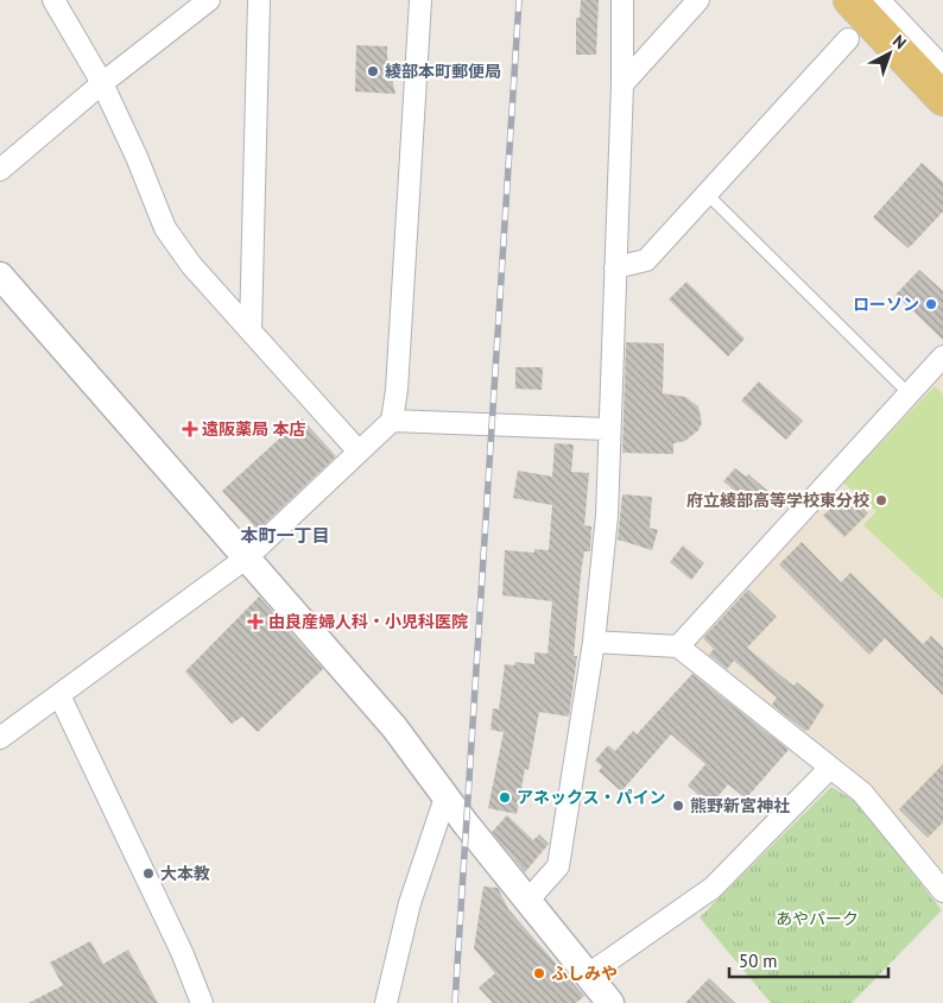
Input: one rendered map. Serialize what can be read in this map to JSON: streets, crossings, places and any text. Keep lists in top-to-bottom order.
{
  "districts": ["本町一丁目"],
  "parks": ["あやパーク"],
  "places": {
    "other": [
      "綾部本町郵便局",
      "ローソン",
      "府立綾部高等学校東分校",
      "アネックス・パイン",
      "熊野新宮神社",
      "大本教",
      "ふしみや"
    ],
    "health": ["遠阪薬局 本店", "由良産婦人科・小児科医院"]
  },
  "scale_bar": "50 m",
  "north": "top right"
}
